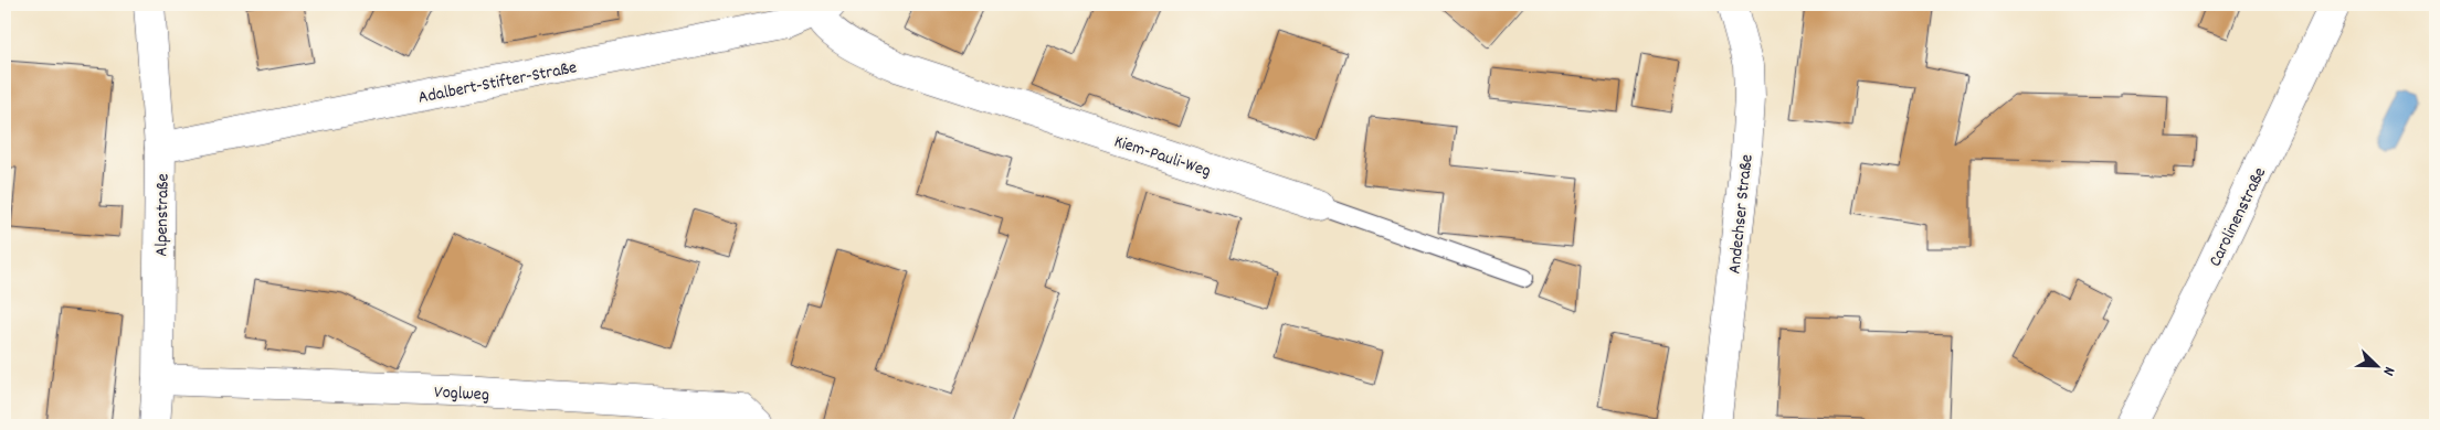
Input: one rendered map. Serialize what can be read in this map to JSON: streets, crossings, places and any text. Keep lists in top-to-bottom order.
{
  "streets": {
    "street": [
      "Adalbert-Stifter-Straße",
      "Kiem-Pauli-Weg",
      "Andechser Straße",
      "Alpenstraße",
      "Carolinenstraße",
      "Voglweg"
    ]
  },
  "crossings": [
    ["Adalbert-Stifter-Straße", "Kiem-Pauli-Weg"],
    ["Adalbert-Stifter-Straße", "Alpenstraße"],
    ["Alpenstraße", "Voglweg"]
  ],
  "north": "bottom right"
}
